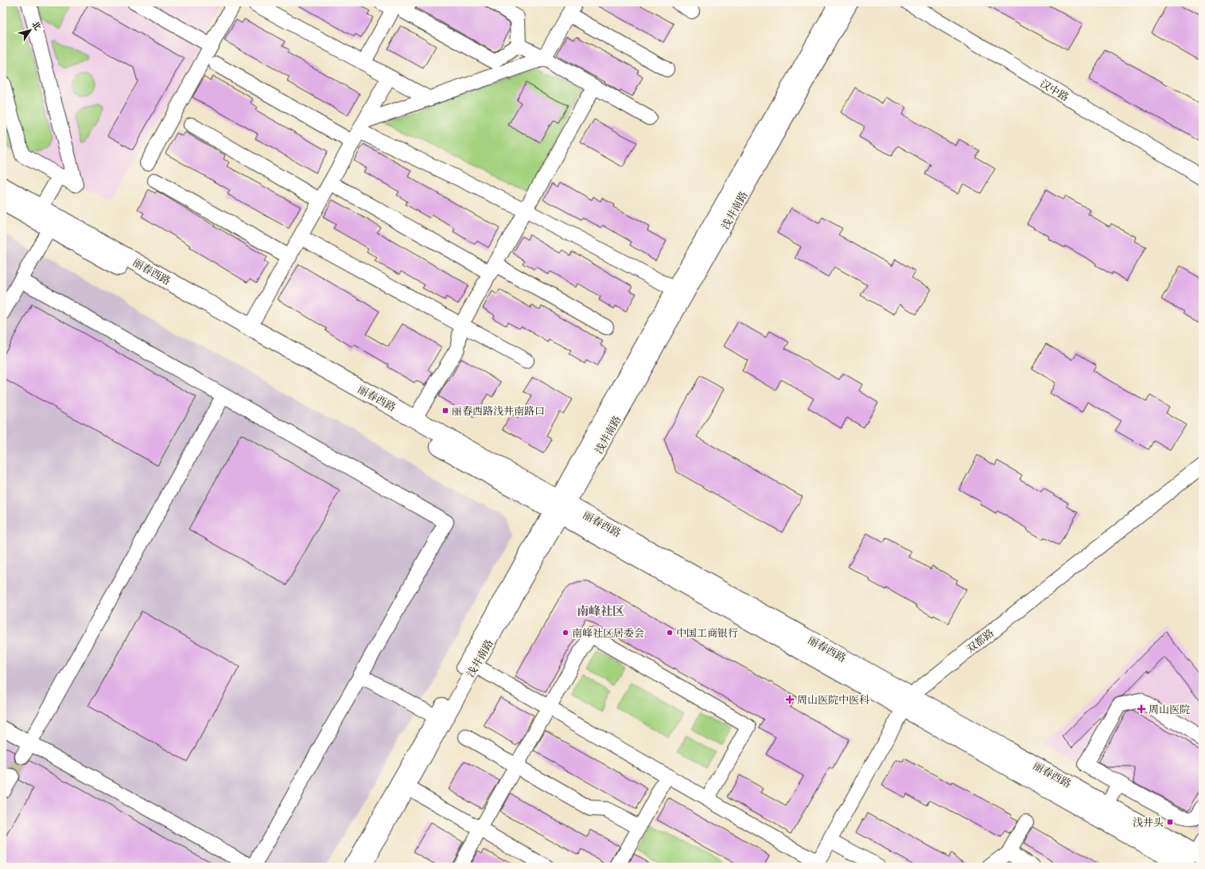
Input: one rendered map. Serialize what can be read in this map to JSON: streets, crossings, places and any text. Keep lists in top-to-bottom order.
{
  "streets": {
    "main road": ["丽春西路"],
    "street": ["汉中路", "浅井南路", "双都路"]
  },
  "crossings": [
    ["浅井南路", "丽春西路"],
    ["丽春西路", "双都路"]
  ],
  "districts": ["南峰社区"],
  "places": {
    "transit": ["丽春西路浅井南路口", "浅井头"],
    "other": ["南峰社区居委会", "中国工商银行"],
    "health": ["周山医院中医科", "周山医院"]
  },
  "north": "top right"
}
